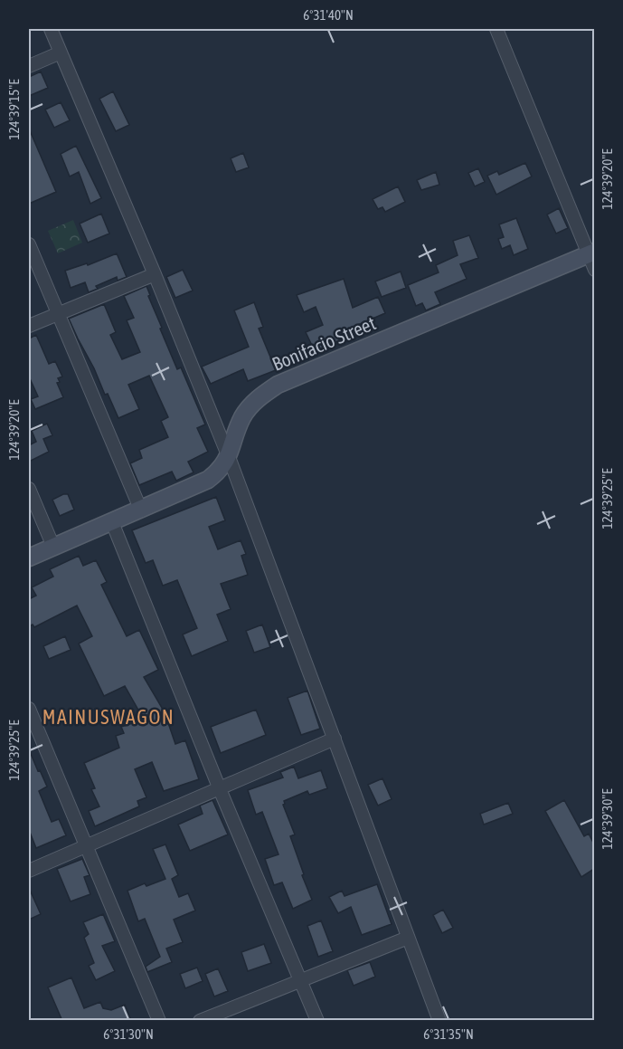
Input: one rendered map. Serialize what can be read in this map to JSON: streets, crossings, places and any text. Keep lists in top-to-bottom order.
{
  "streets": {
    "street": ["Bonifacio Street"]
  },
  "districts": ["MAINUSWAGON"],
  "coordinates": [
    "6°31'40\"N",
    "124°39'15\"E",
    "124°39'20\"E",
    "124°39'25\"E",
    "124°39'30\"E",
    "6°31'30\"N",
    "6°31'35\"N"
  ]
}
